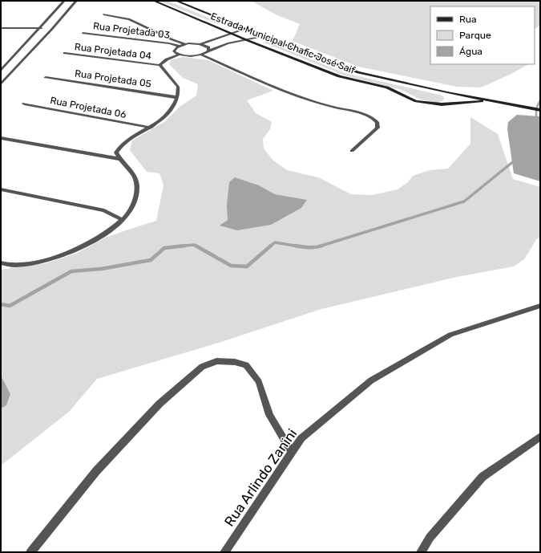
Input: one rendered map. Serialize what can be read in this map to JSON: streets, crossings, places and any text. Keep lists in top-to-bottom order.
{
  "streets": {
    "street": [
      "Rua Projetada 03",
      "Estrada Municipal Chafic José Saif",
      "Rua Projetada 04",
      "Rua Projetada 05",
      "Rua Projetada 06",
      "Rua Arlindo Zanini"
    ]
  },
  "legend": ["Rua", "Parque", "Água"]
}
